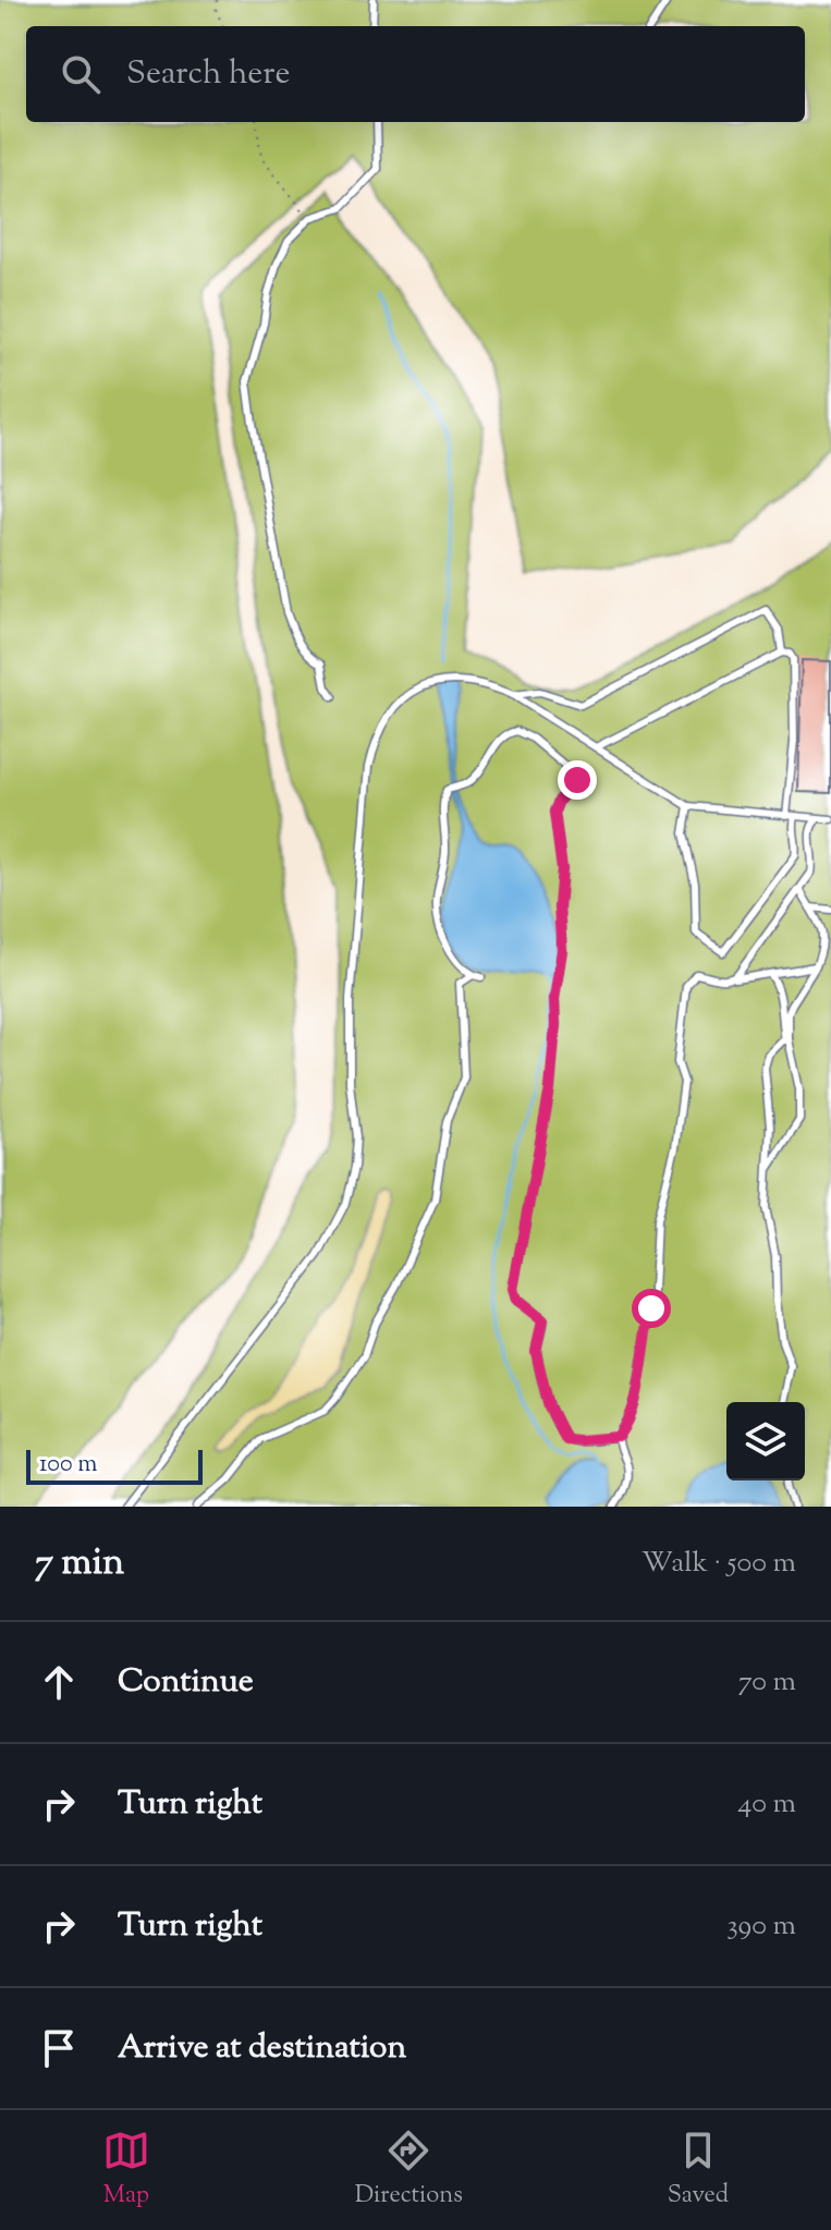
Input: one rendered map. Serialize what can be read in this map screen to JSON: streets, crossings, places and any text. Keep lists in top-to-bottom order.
{
  "scale_bar": "100 m",
  "page": {
    "search": "Search here",
    "scale": "100 m",
    "heading": ["7 min", "Walk · 500 m"],
    "list": [
      ["Continue", "70 m"],
      ["Turn right", "40 m"],
      ["Turn right", "390 m"],
      "Arrive at destination"
    ],
    "nav": ["Map", "Directions", "Saved"]
  }
}
